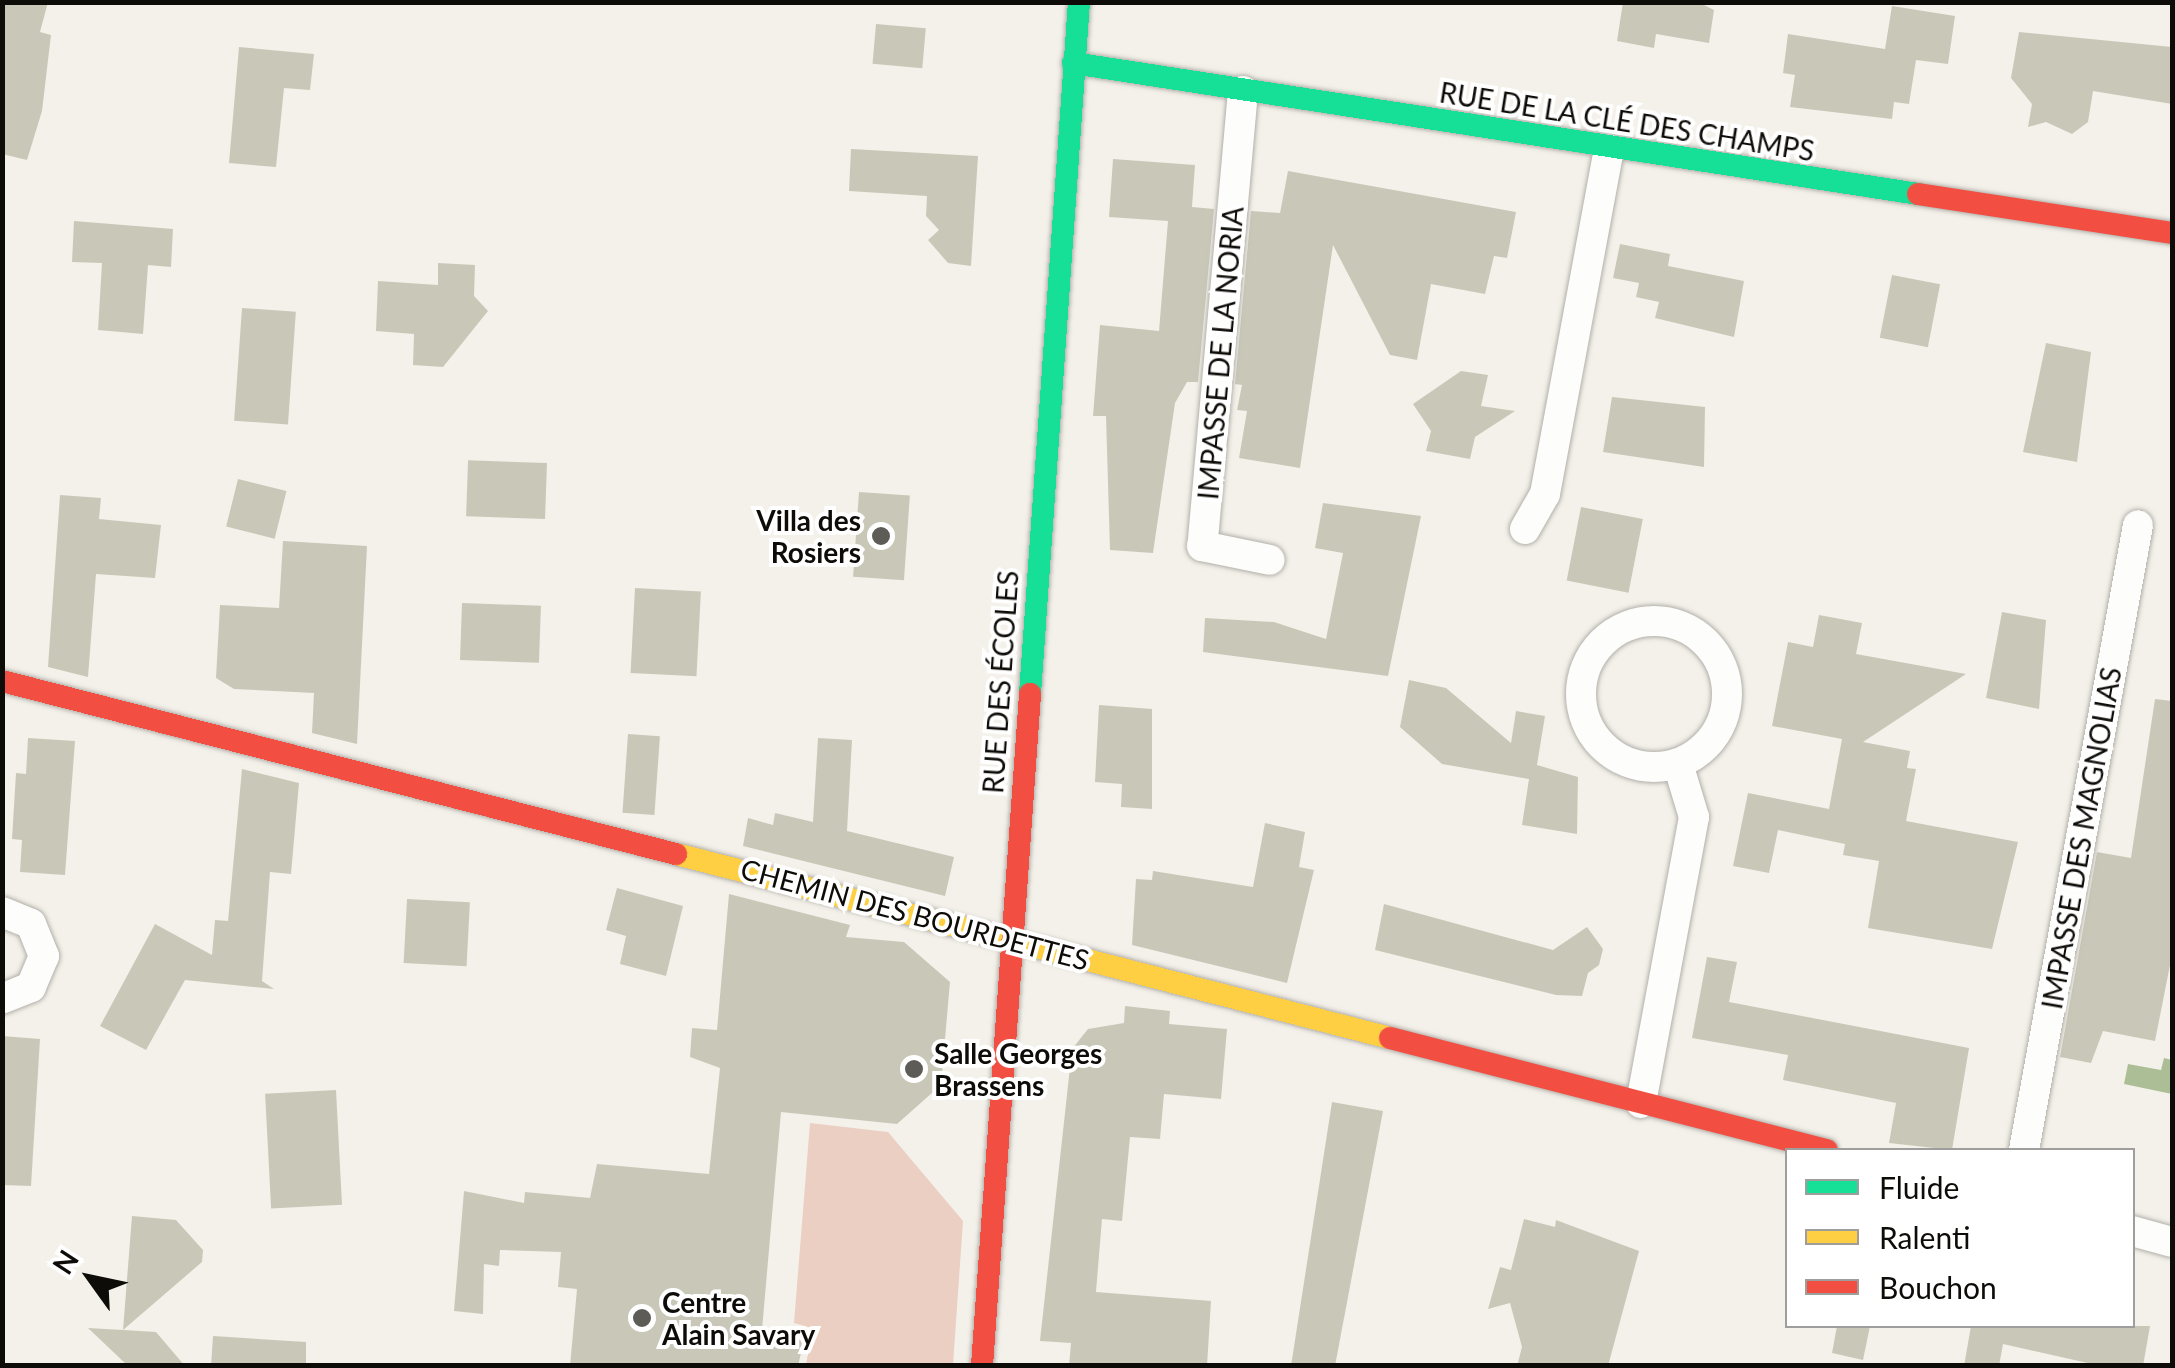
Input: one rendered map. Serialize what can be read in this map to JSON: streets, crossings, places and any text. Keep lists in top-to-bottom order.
{
  "streets": {
    "street": [
      "RUE DE LA CLÉ DES CHAMPS",
      "IMPASSE DE LA NORIA",
      "RUE DES ÉCOLES",
      "IMPASSE DES MAGNOLIAS",
      "CHEMIN DES BOURDETTES"
    ]
  },
  "crossings": [
    ["RUE DE LA CLÉ DES CHAMPS", "IMPASSE DE LA NORIA"],
    ["RUE DE LA CLÉ DES CHAMPS", "RUE DES ÉCOLES"],
    ["RUE DES ÉCOLES", "CHEMIN DES BOURDETTES"]
  ],
  "places": ["Villa des Rosiers", "Salle Georges Brassens", "Centre Alain Savary"],
  "legend": ["Fluide", "Ralenti", "Bouchon"],
  "north": "top left"
}
